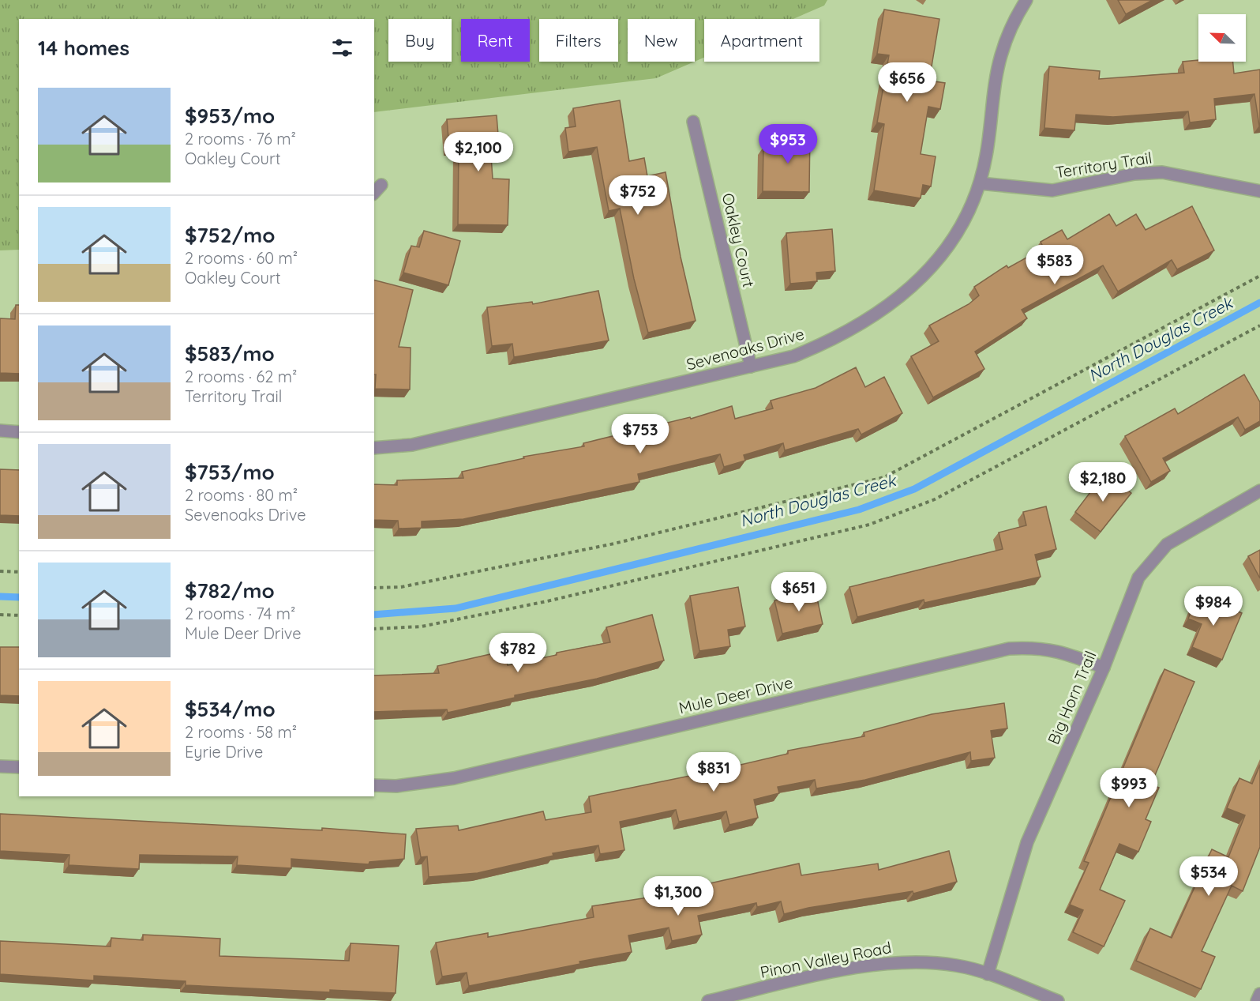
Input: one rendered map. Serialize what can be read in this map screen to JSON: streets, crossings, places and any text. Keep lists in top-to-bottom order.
{
  "streets": {
    "street": [
      "Territory Trail",
      "Oakley Court",
      "Sevenoaks Drive",
      "Mule Deer Drive",
      "Big Horn Trail",
      "Pinon Valley Road"
    ]
  },
  "crossings": [
    ["Territory Trail", "Sevenoaks Drive"],
    ["Oakley Court", "Sevenoaks Drive"],
    ["Mule Deer Drive", "Big Horn Trail"],
    ["Big Horn Trail", "Pinon Valley Road"]
  ],
  "water": ["North Douglas Creek"],
  "north": "top left",
  "page": {
    "chip": [
      "Buy",
      "Rent",
      "Filters",
      "New",
      "Apartment"
    ],
    "heading": "14 homes",
    "price": [
      "$656",
      "$953",
      "$2,100",
      "$752",
      "$583",
      "$753",
      "$2,180",
      "$651",
      "$984",
      "$782",
      "$831",
      "$993",
      "$534",
      "$1,300"
    ],
    "list": [
      {
        "name": "$953/mo",
        "note": "2 rooms · 76 m² · Oakley Court"
      },
      {
        "name": "$752/mo",
        "note": "2 rooms · 60 m² · Oakley Court"
      },
      {
        "name": "$583/mo",
        "note": "2 rooms · 62 m² · Territory Trail"
      },
      {
        "name": "$753/mo",
        "note": "2 rooms · 80 m² · Sevenoaks Drive"
      },
      {
        "name": "$782/mo",
        "note": "2 rooms · 74 m² · Mule Deer Drive"
      },
      {
        "name": "$534/mo",
        "note": "2 rooms · 58 m² · Eyrie Drive"
      }
    ]
  }
}
